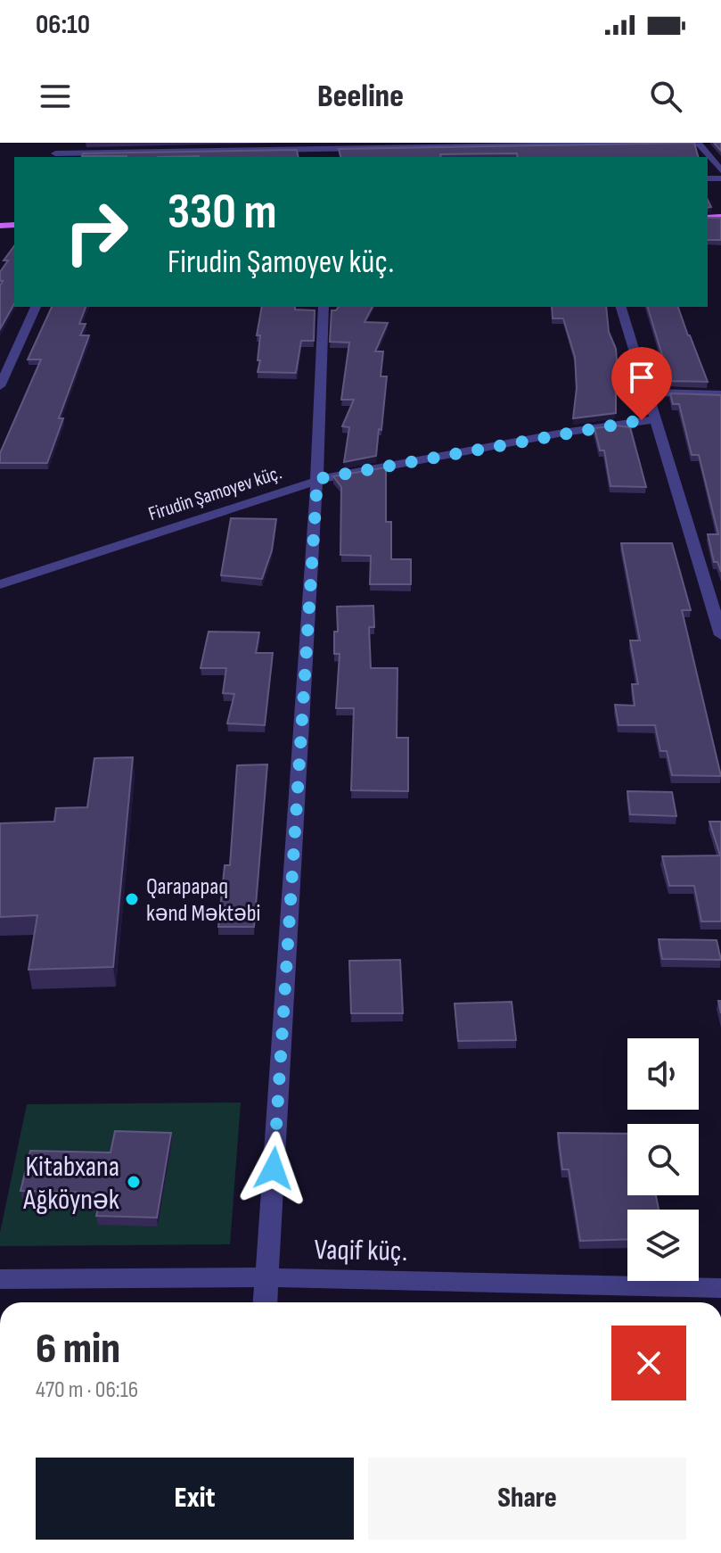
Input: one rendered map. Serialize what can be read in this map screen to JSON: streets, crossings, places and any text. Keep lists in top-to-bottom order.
{
  "streets": {
    "street": ["Firudin Şamoyev küç.", "Vaqif küç."]
  },
  "places": ["Qarapapaq kənd Məktəbi", "Kitabxana Ağköynək"],
  "page": {
    "status": "06:10",
    "header": "Beeline",
    "turn": ["330 m", "Firudin Şamoyev küç."],
    "heading": ["6 min", "470 m · 06:16"],
    "buttons": ["Exit", "Share"]
  }
}
